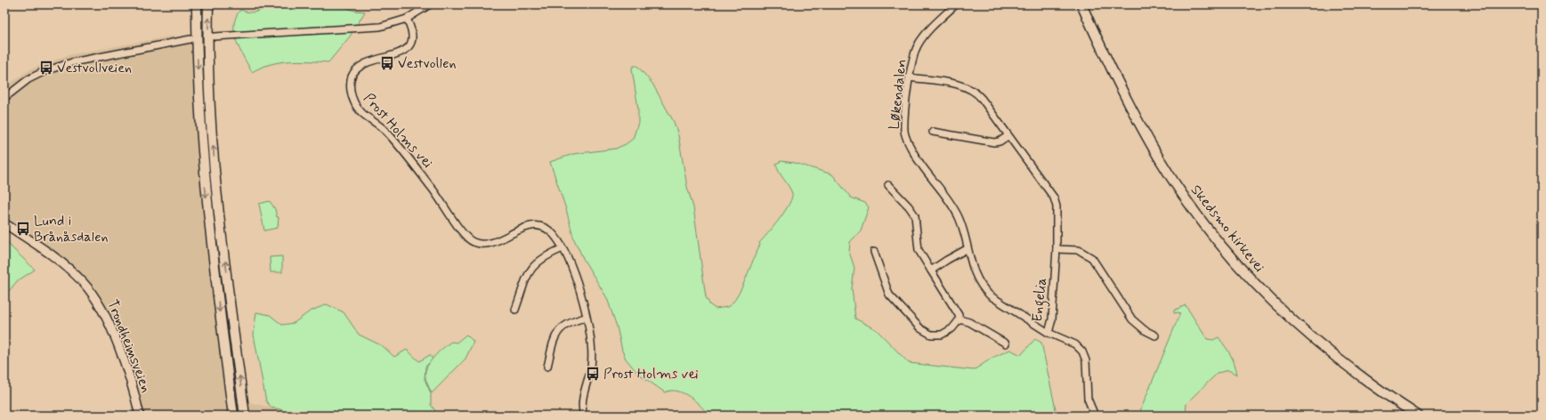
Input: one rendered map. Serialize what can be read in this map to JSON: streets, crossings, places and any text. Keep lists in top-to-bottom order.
{
  "streets": {
    "highway": ["Skedsmo kirkevei"],
    "main road": ["Trondheimsveien"],
    "street": ["Løkendalen", "Prost Holms vei", "Engelia"]
  },
  "crossings": [
    ["Løkendalen", "Engelia"]
  ],
  "places": {
    "bus stop": [
      "Vestvollen",
      "Vestvollveien",
      "Lund i Brånåsdalen",
      "Prost Holms vei"
    ]
  }
}
